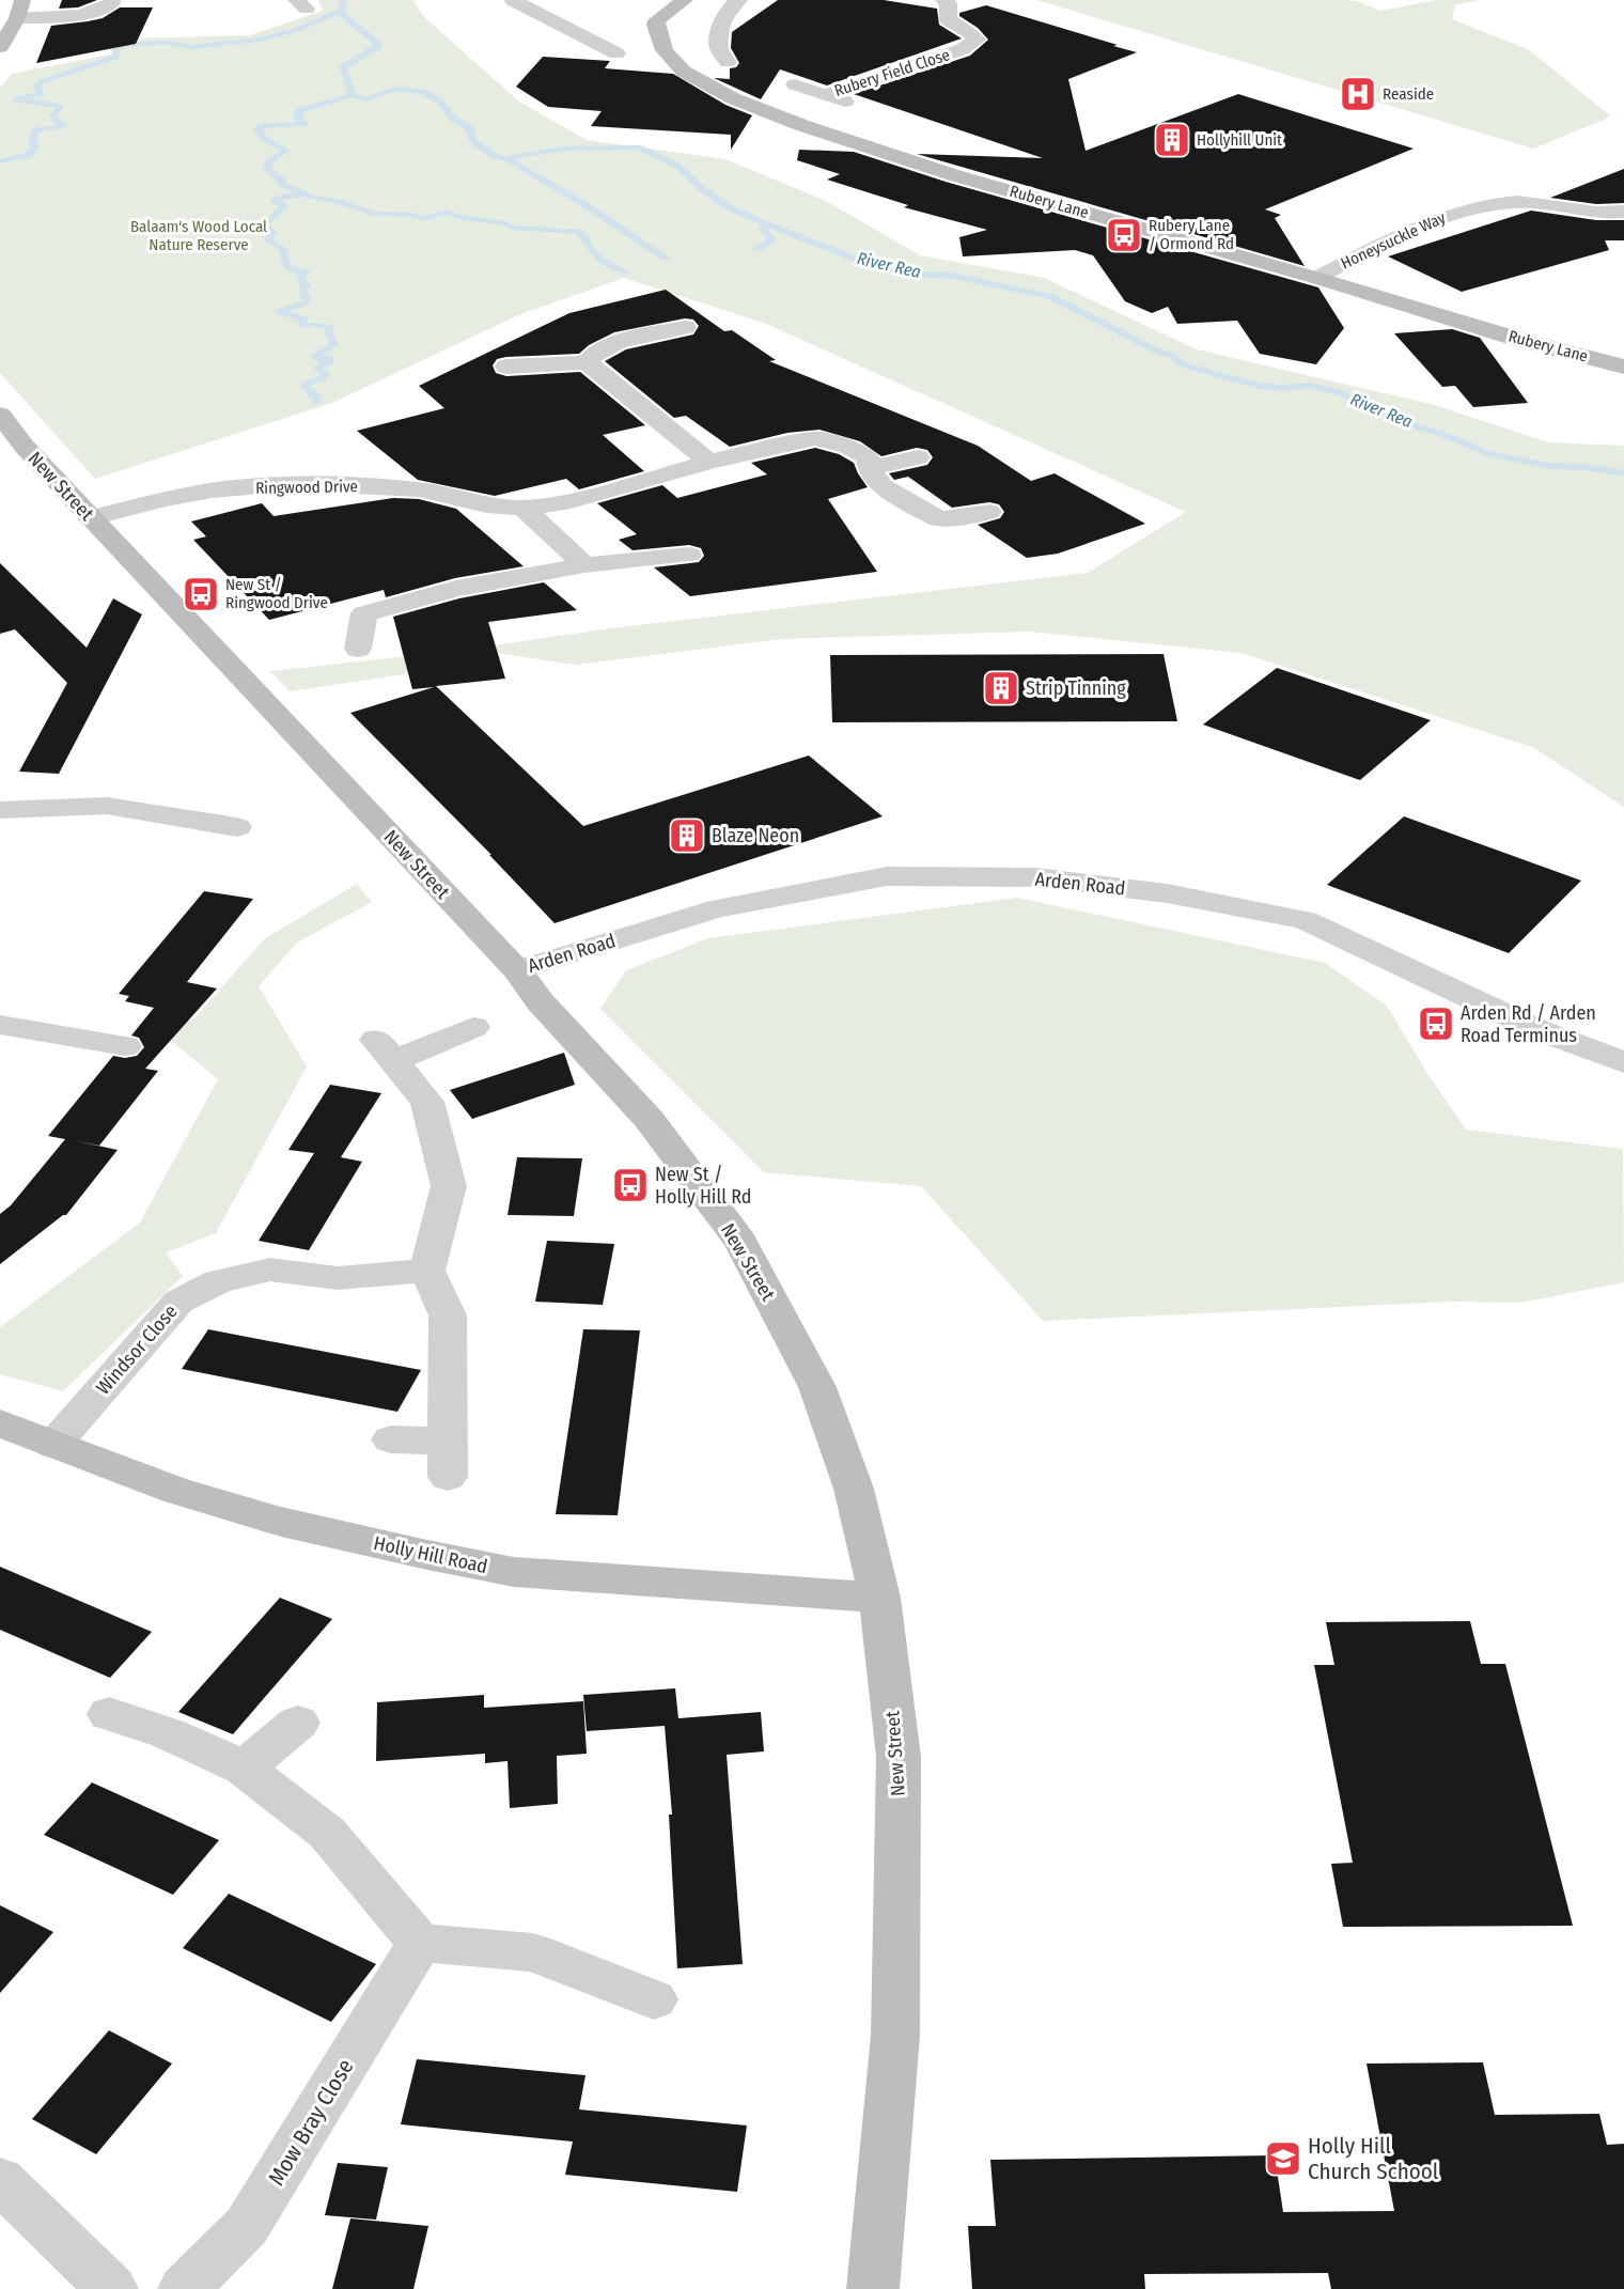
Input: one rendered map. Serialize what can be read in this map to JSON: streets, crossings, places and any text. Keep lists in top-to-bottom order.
{
  "streets": {
    "street": [
      "Rubery Field Close",
      "Rubery Lane",
      "Honeysuckle Way",
      "New Street",
      "Ringwood Drive",
      "Arden Road",
      "Windsor Close",
      "Holly Hill Road",
      "Mow Bray Close"
    ]
  },
  "crossings": [
    ["Rubery Lane", "Honeysuckle Way"],
    ["New Street", "Ringwood Drive"],
    ["New Street", "Arden Road"],
    ["New Street", "Holly Hill Road"],
    ["Windsor Close", "Holly Hill Road"]
  ],
  "water": ["River Rea"],
  "parks": ["Balaam's Wood Local Nature Reserve"],
  "places": {
    "hospital": ["Reaside"],
    "building": ["Hollyhill Unit", "Strip Tinning", "Blaze Neon"],
    "bus stop": [
      "Rubery Lane / Ormond Rd",
      "New St / Ringwood Drive",
      "Arden Rd / Arden Road Terminus",
      "New St / Holly Hill Rd"
    ],
    "school or university": ["Holly Hill Church School"]
  }
}
